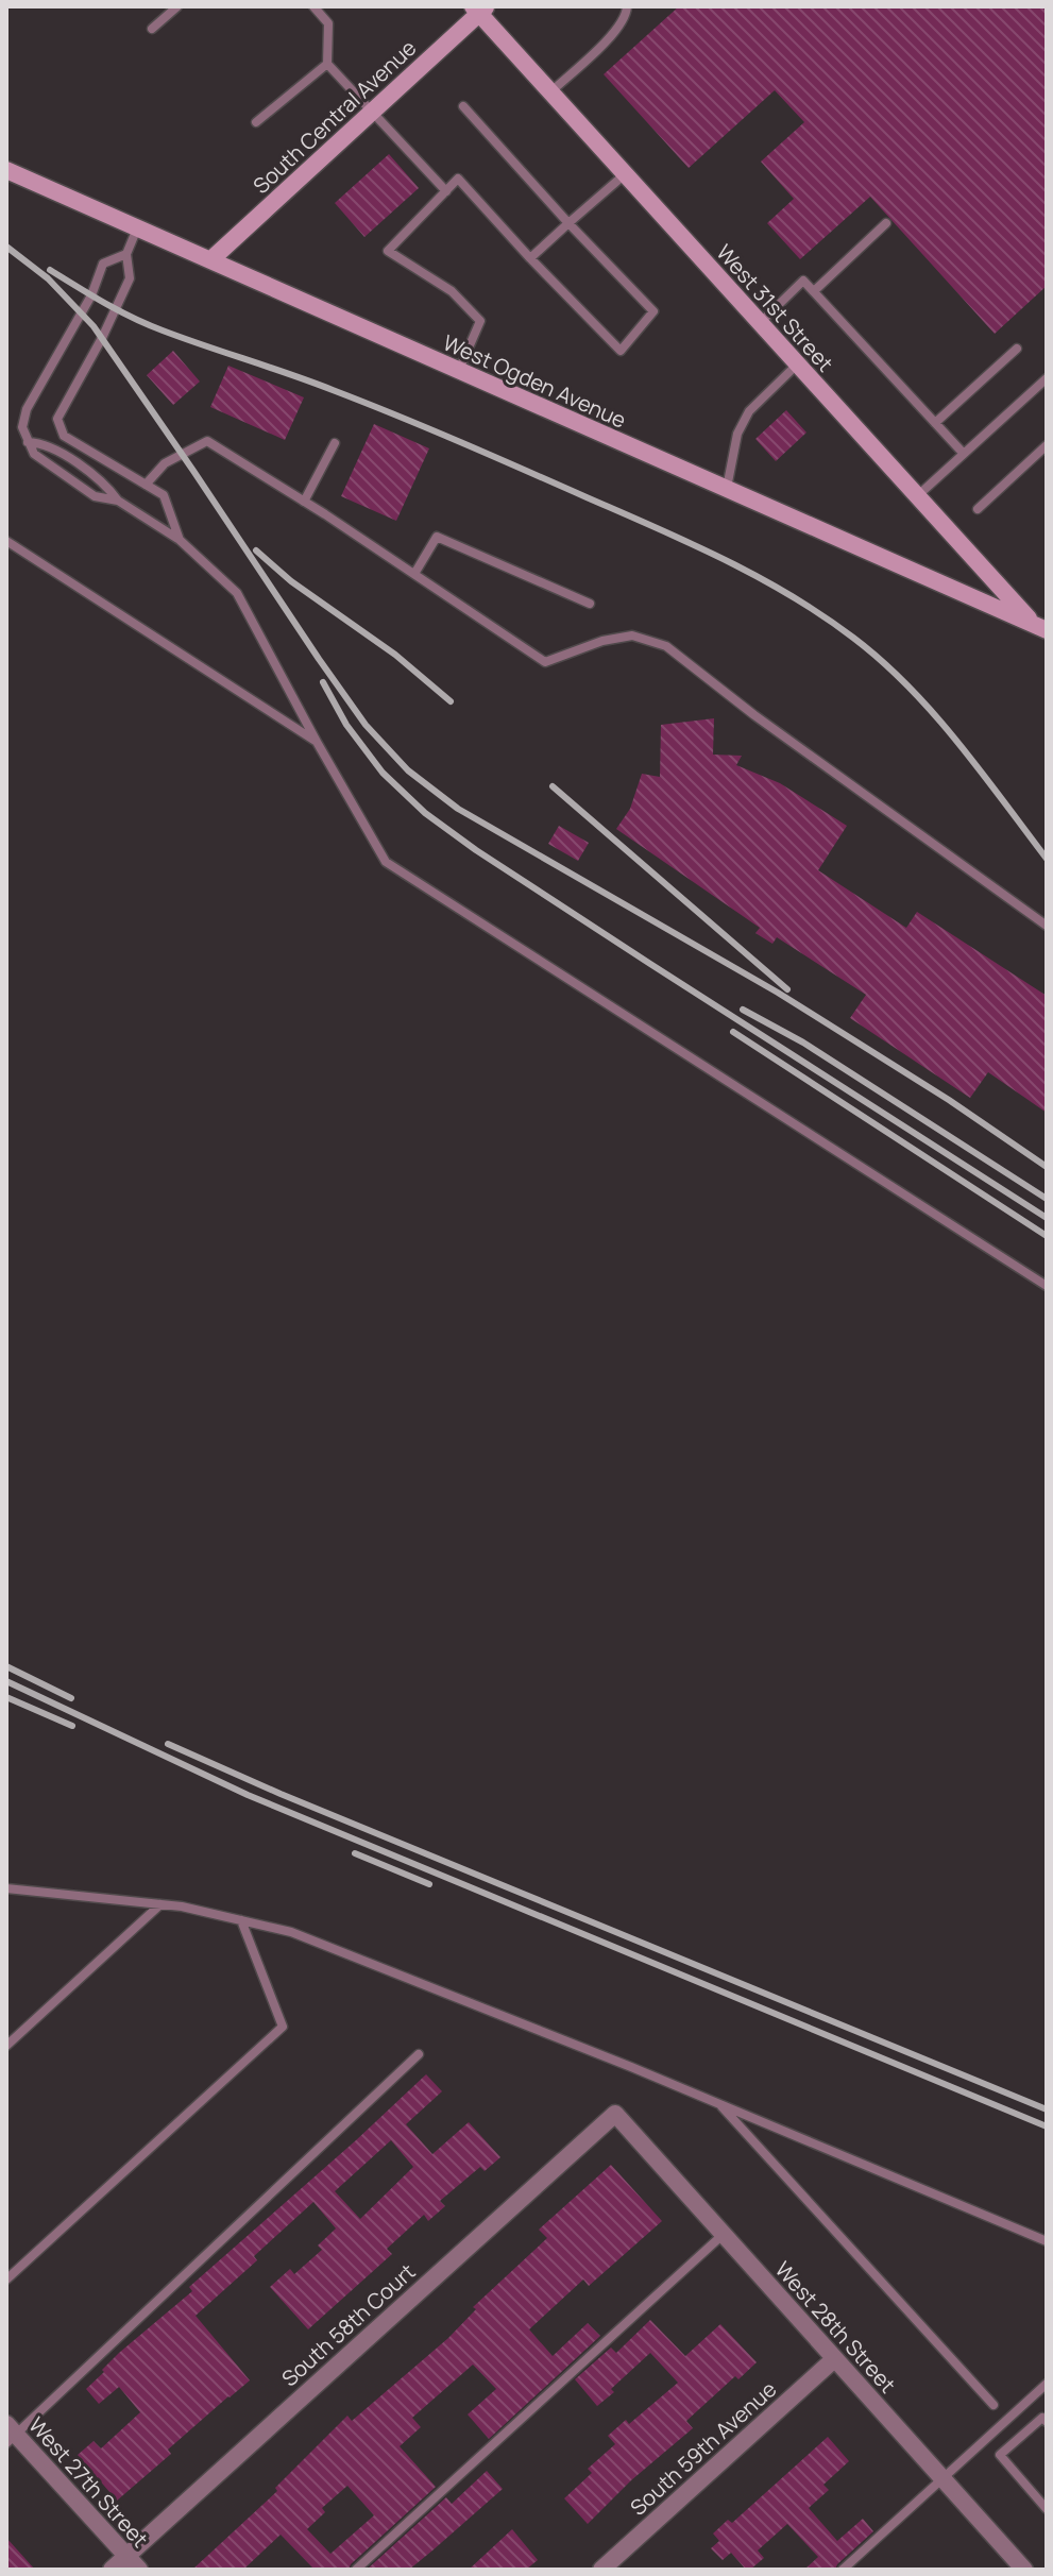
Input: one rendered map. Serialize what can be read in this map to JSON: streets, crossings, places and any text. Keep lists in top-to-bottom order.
{
  "streets": {
    "main road": ["South Central Avenue", "West 31st Street", "West Ogden Avenue"],
    "street": [
      "South 58th Court",
      "West 28th Street",
      "South 59th Avenue",
      "West 27th Street"
    ]
  },
  "crossings": [
    ["South Central Avenue", "West 31st Street"],
    ["South Central Avenue", "West Ogden Avenue"],
    ["West 31st Street", "West Ogden Avenue"],
    ["South 58th Court", "West 28th Street"],
    ["South 58th Court", "West 27th Street"],
    ["West 28th Street", "South 59th Avenue"]
  ]
}
